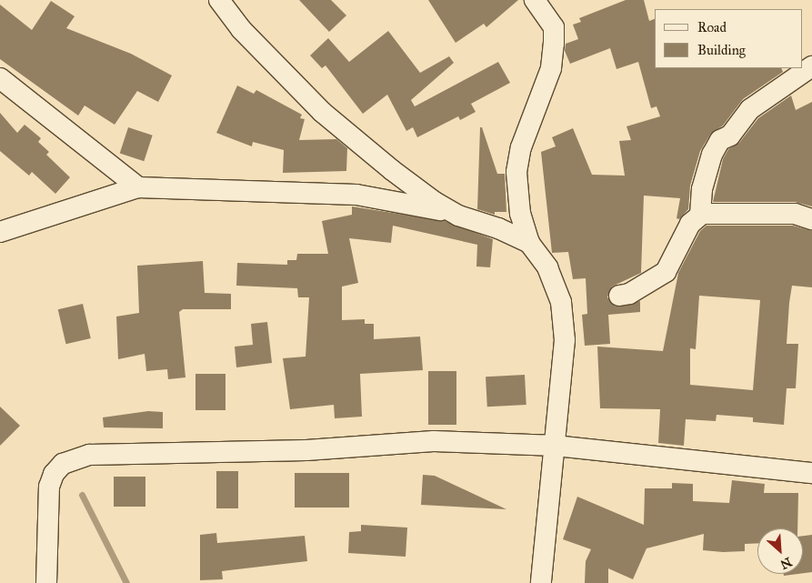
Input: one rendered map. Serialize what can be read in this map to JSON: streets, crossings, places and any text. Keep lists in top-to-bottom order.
{
  "legend": ["Road", "Building"],
  "north": "bottom right"
}
